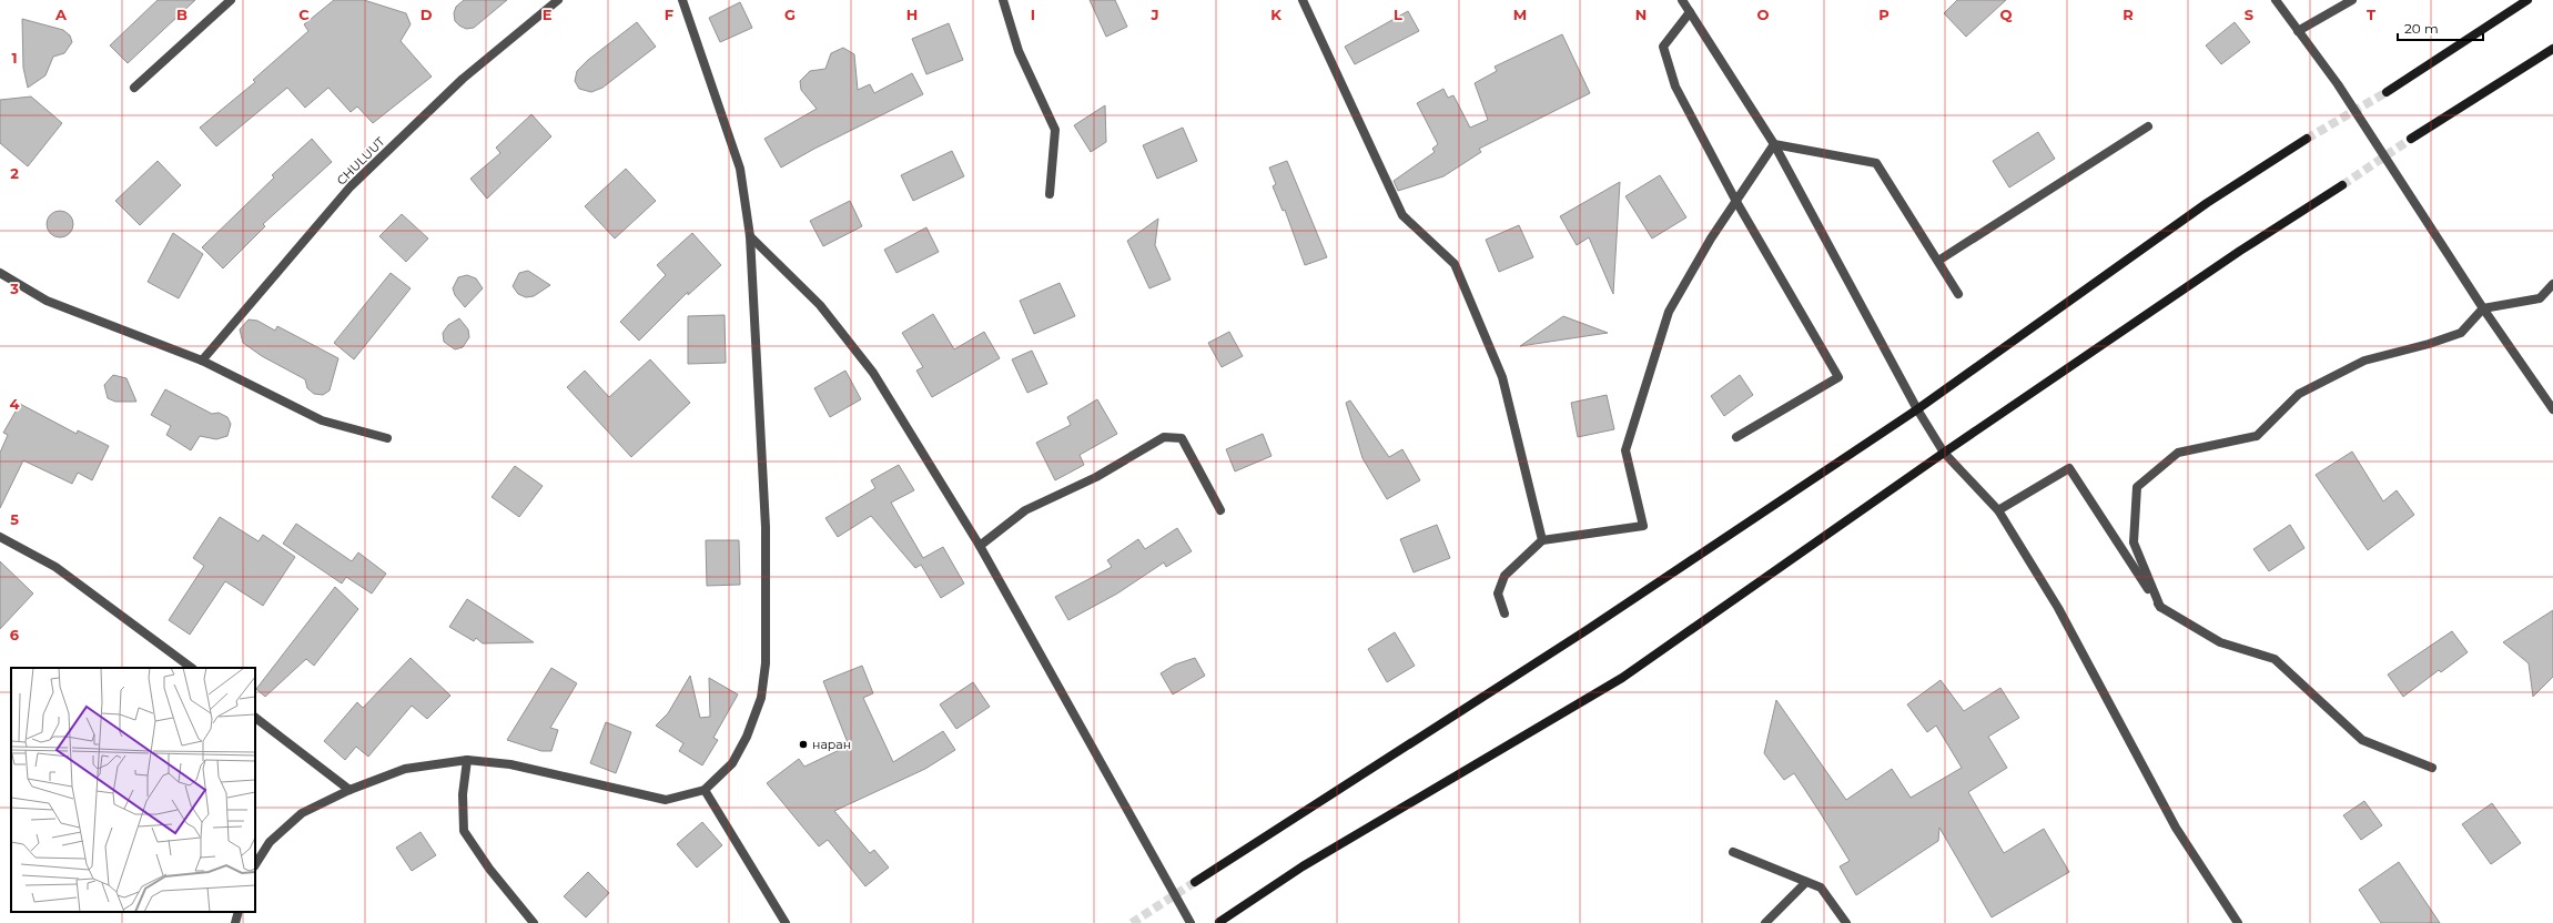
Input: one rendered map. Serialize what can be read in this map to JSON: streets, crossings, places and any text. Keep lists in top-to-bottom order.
{
  "streets": {
    "street": ["CHULUUT"]
  },
  "places": ["наран"],
  "scale_bar": "20 m",
  "grid": {
    "columns": [
      "A",
      "B",
      "C",
      "D",
      "E",
      "F",
      "G",
      "H",
      "I",
      "J",
      "K",
      "L",
      "M",
      "N",
      "O",
      "P",
      "Q",
      "R",
      "S",
      "T"
    ],
    "rows": [
      "1",
      "2",
      "3",
      "4",
      "5",
      "6"
    ]
  }
}
